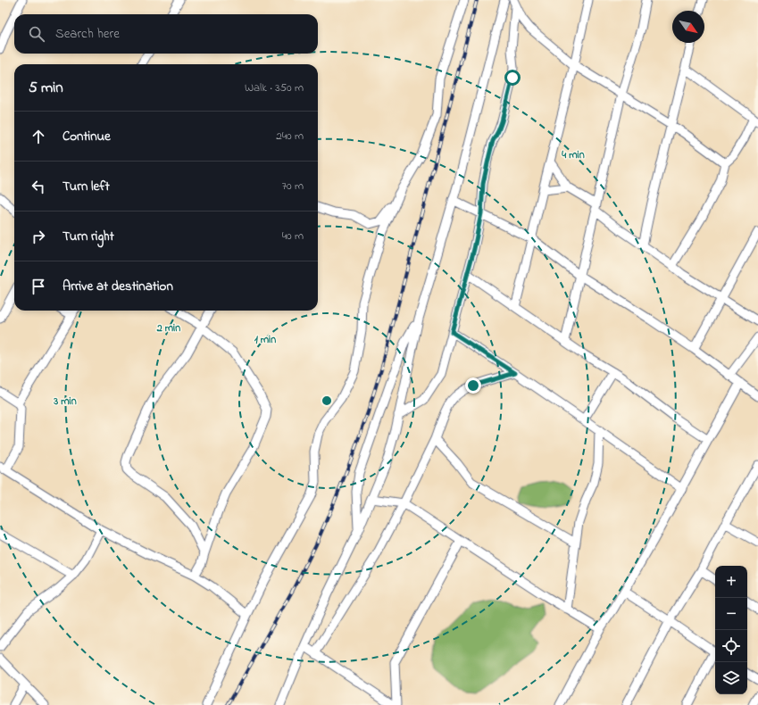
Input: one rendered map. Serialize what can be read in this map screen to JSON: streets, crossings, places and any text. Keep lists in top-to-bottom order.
{
  "north": "bottom right",
  "page": {
    "search": "Search here",
    "heading": ["5 min", "Walk · 350 m"],
    "list": [
      ["Continue", "240 m"],
      ["Turn left", "70 m"],
      ["Turn right", "40 m"],
      "Arrive at destination"
    ],
    "map_buttons": ["+", "−"]
  },
  "rings": [
    "4 min",
    "2 min",
    "1 min",
    "3 min"
  ]
}
